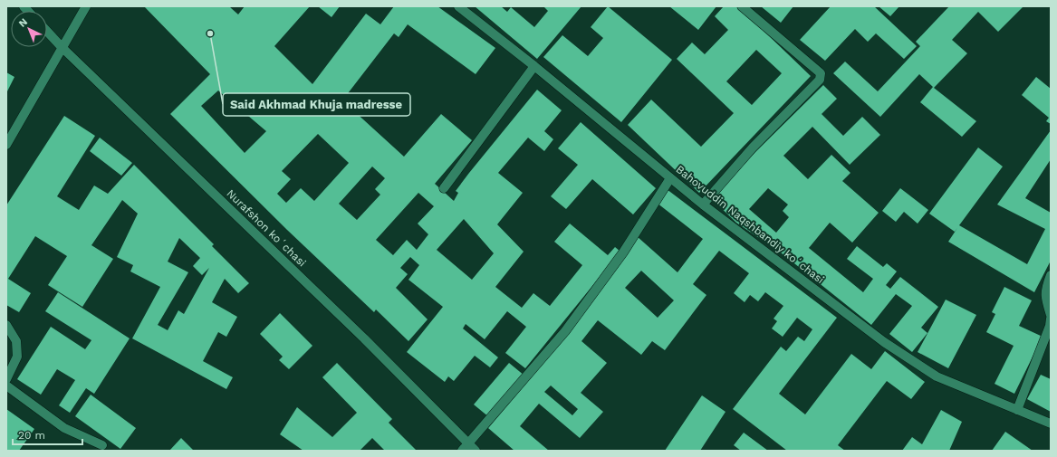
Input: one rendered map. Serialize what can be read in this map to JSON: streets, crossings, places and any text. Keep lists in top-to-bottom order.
{
  "streets": {
    "street": ["Bahovuddin Naqshbandiy koʻchasi", "Nurafshon koʻchasi"]
  },
  "places": ["Said Akhmad Khuja madresse"],
  "scale_bar": "20 m",
  "north": "top left"
}
